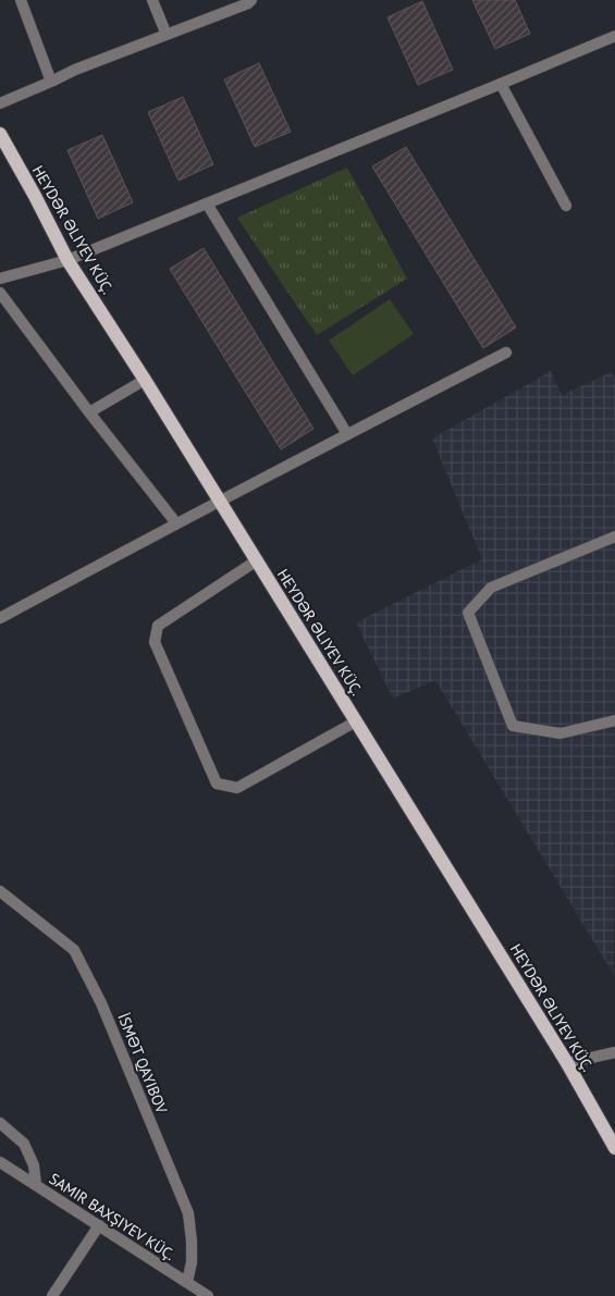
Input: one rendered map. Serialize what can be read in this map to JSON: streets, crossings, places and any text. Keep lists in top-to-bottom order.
{
  "streets": {
    "main road": ["HEYDƏR ƏLIYEV KÜÇ."]
  }
}
